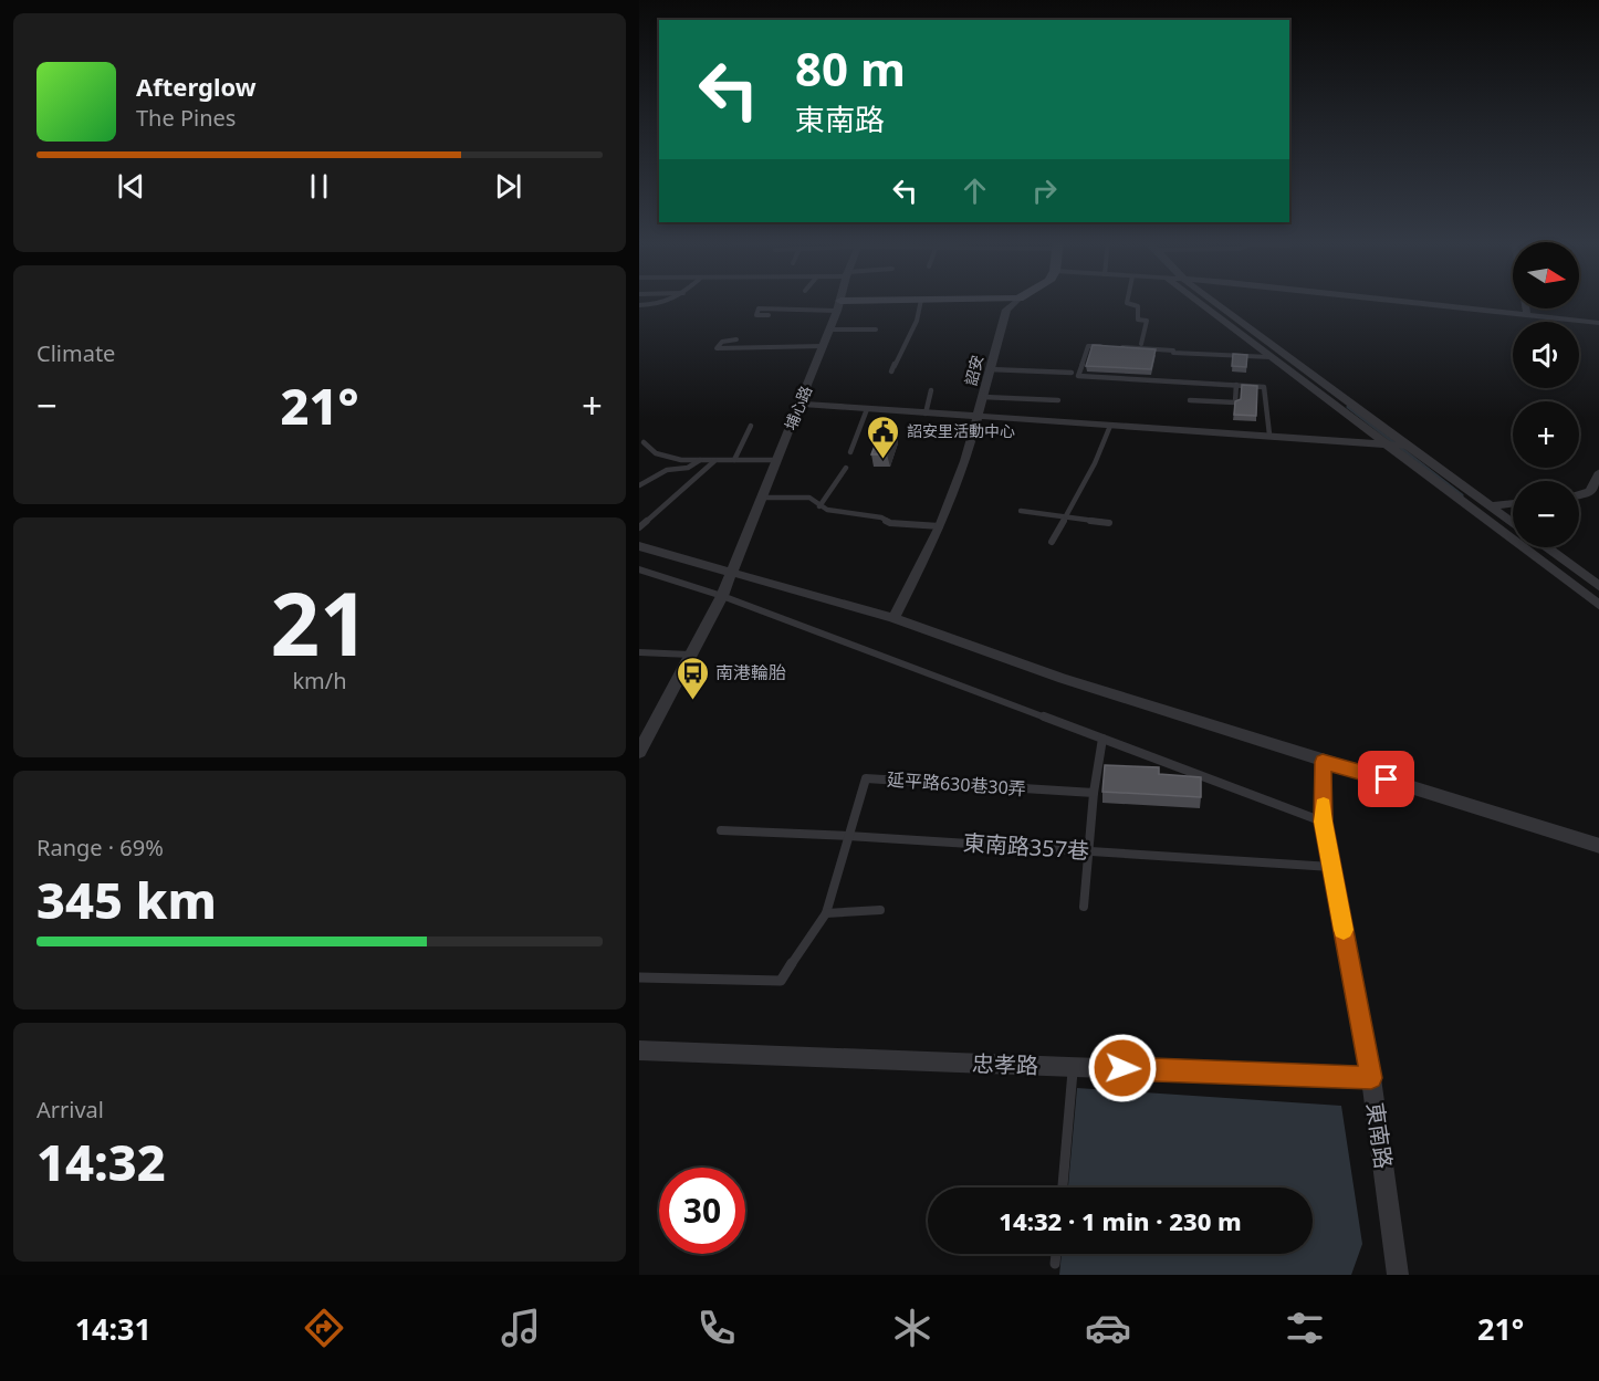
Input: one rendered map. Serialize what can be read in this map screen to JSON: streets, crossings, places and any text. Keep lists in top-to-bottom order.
{
  "streets": {
    "street": [
      "詔安",
      "埔心路",
      "忠孝路",
      "東南路"
    ],
    "lane": ["延平路630巷30弄", "東南路357巷"]
  },
  "crossings": [
    ["延平路630巷30弄", "東南路357巷"],
    ["東南路357巷", "東南路"],
    ["忠孝路", "東南路"]
  ],
  "places": {
    "public building": ["詔安里活動中心"],
    "bus stop": ["南港輪胎"]
  },
  "north": "right",
  "page": {
    "turn": ["80 m", "東南路"],
    "song": ["Afterglow", "The Pines"],
    "map_buttons": ["+", "−"],
    "tile": [
      "Climate",
      ["21", "km/h"],
      ["Range · 69%", "345 km"],
      ["Arrival", "14:32"]
    ],
    "heat": ["−", "21°", "+"],
    "limit": "30",
    "trip": "14:32 · 1 min · 230 m",
    "tabs": ["14:31", "21°"]
  }
}
